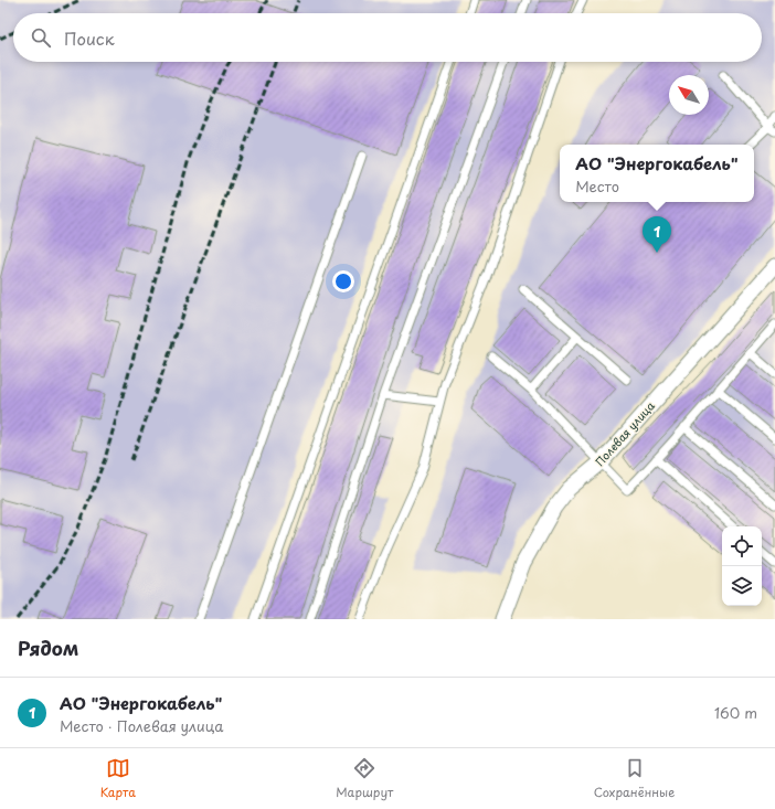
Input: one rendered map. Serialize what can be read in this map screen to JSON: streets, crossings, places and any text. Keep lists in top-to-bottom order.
{
  "streets": {
    "street": ["Полевая улица"]
  },
  "north": "top left",
  "page": {
    "search": "Поиск",
    "popup": ["АО \"Энергокабель\"", "Место"],
    "pins": "1",
    "heading": "Рядом",
    "list": [
      {
        "mark": "1",
        "name": "АО \"Энергокабель\"",
        "note": "Место · Полевая улица",
        "value": "160 m"
      }
    ],
    "nav": ["Карта", "Маршрут", "Сохранённые"]
  }
}
